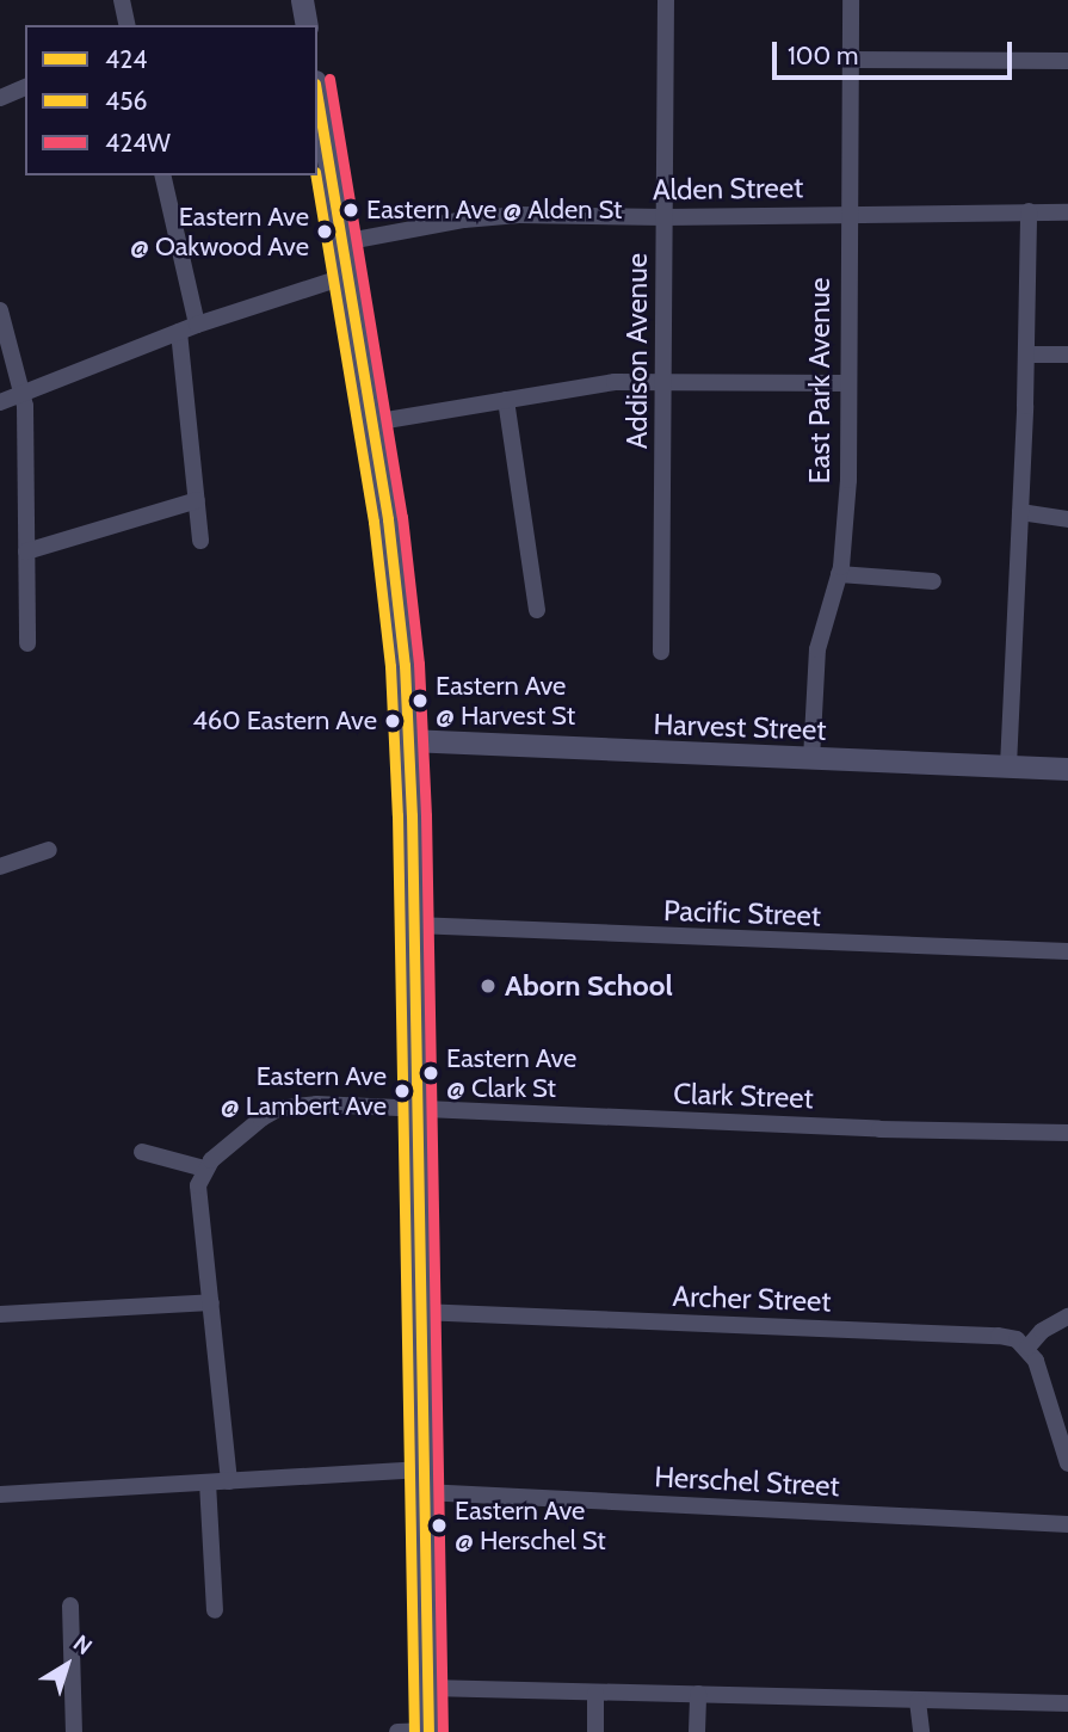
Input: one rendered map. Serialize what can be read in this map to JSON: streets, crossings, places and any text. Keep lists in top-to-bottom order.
{
  "streets": {
    "main road": ["Harvest Street"],
    "street": [
      "Alden Street",
      "Addison Avenue",
      "East Park Avenue",
      "Pacific Street",
      "Clark Street",
      "Archer Street",
      "Herschel Street"
    ]
  },
  "crossings": [
    ["Alden Street", "Addison Avenue"],
    ["Alden Street", "East Park Avenue"],
    ["East Park Avenue", "Harvest Street"]
  ],
  "places": [
    "Eastern Ave @ Alden St",
    "Eastern Ave @ Oakwood Ave",
    "Eastern Ave @ Harvest St",
    "460 Eastern Ave",
    "Aborn School",
    "Eastern Ave @ Clark St",
    "Eastern Ave @ Lambert Ave",
    "Eastern Ave @ Herschel St"
  ],
  "lines": ["transit line 424W", "transit line 424", "transit line 456"],
  "legend": ["424", "456", "424W"],
  "scale_bar": "100 m",
  "north": "top right"
}
